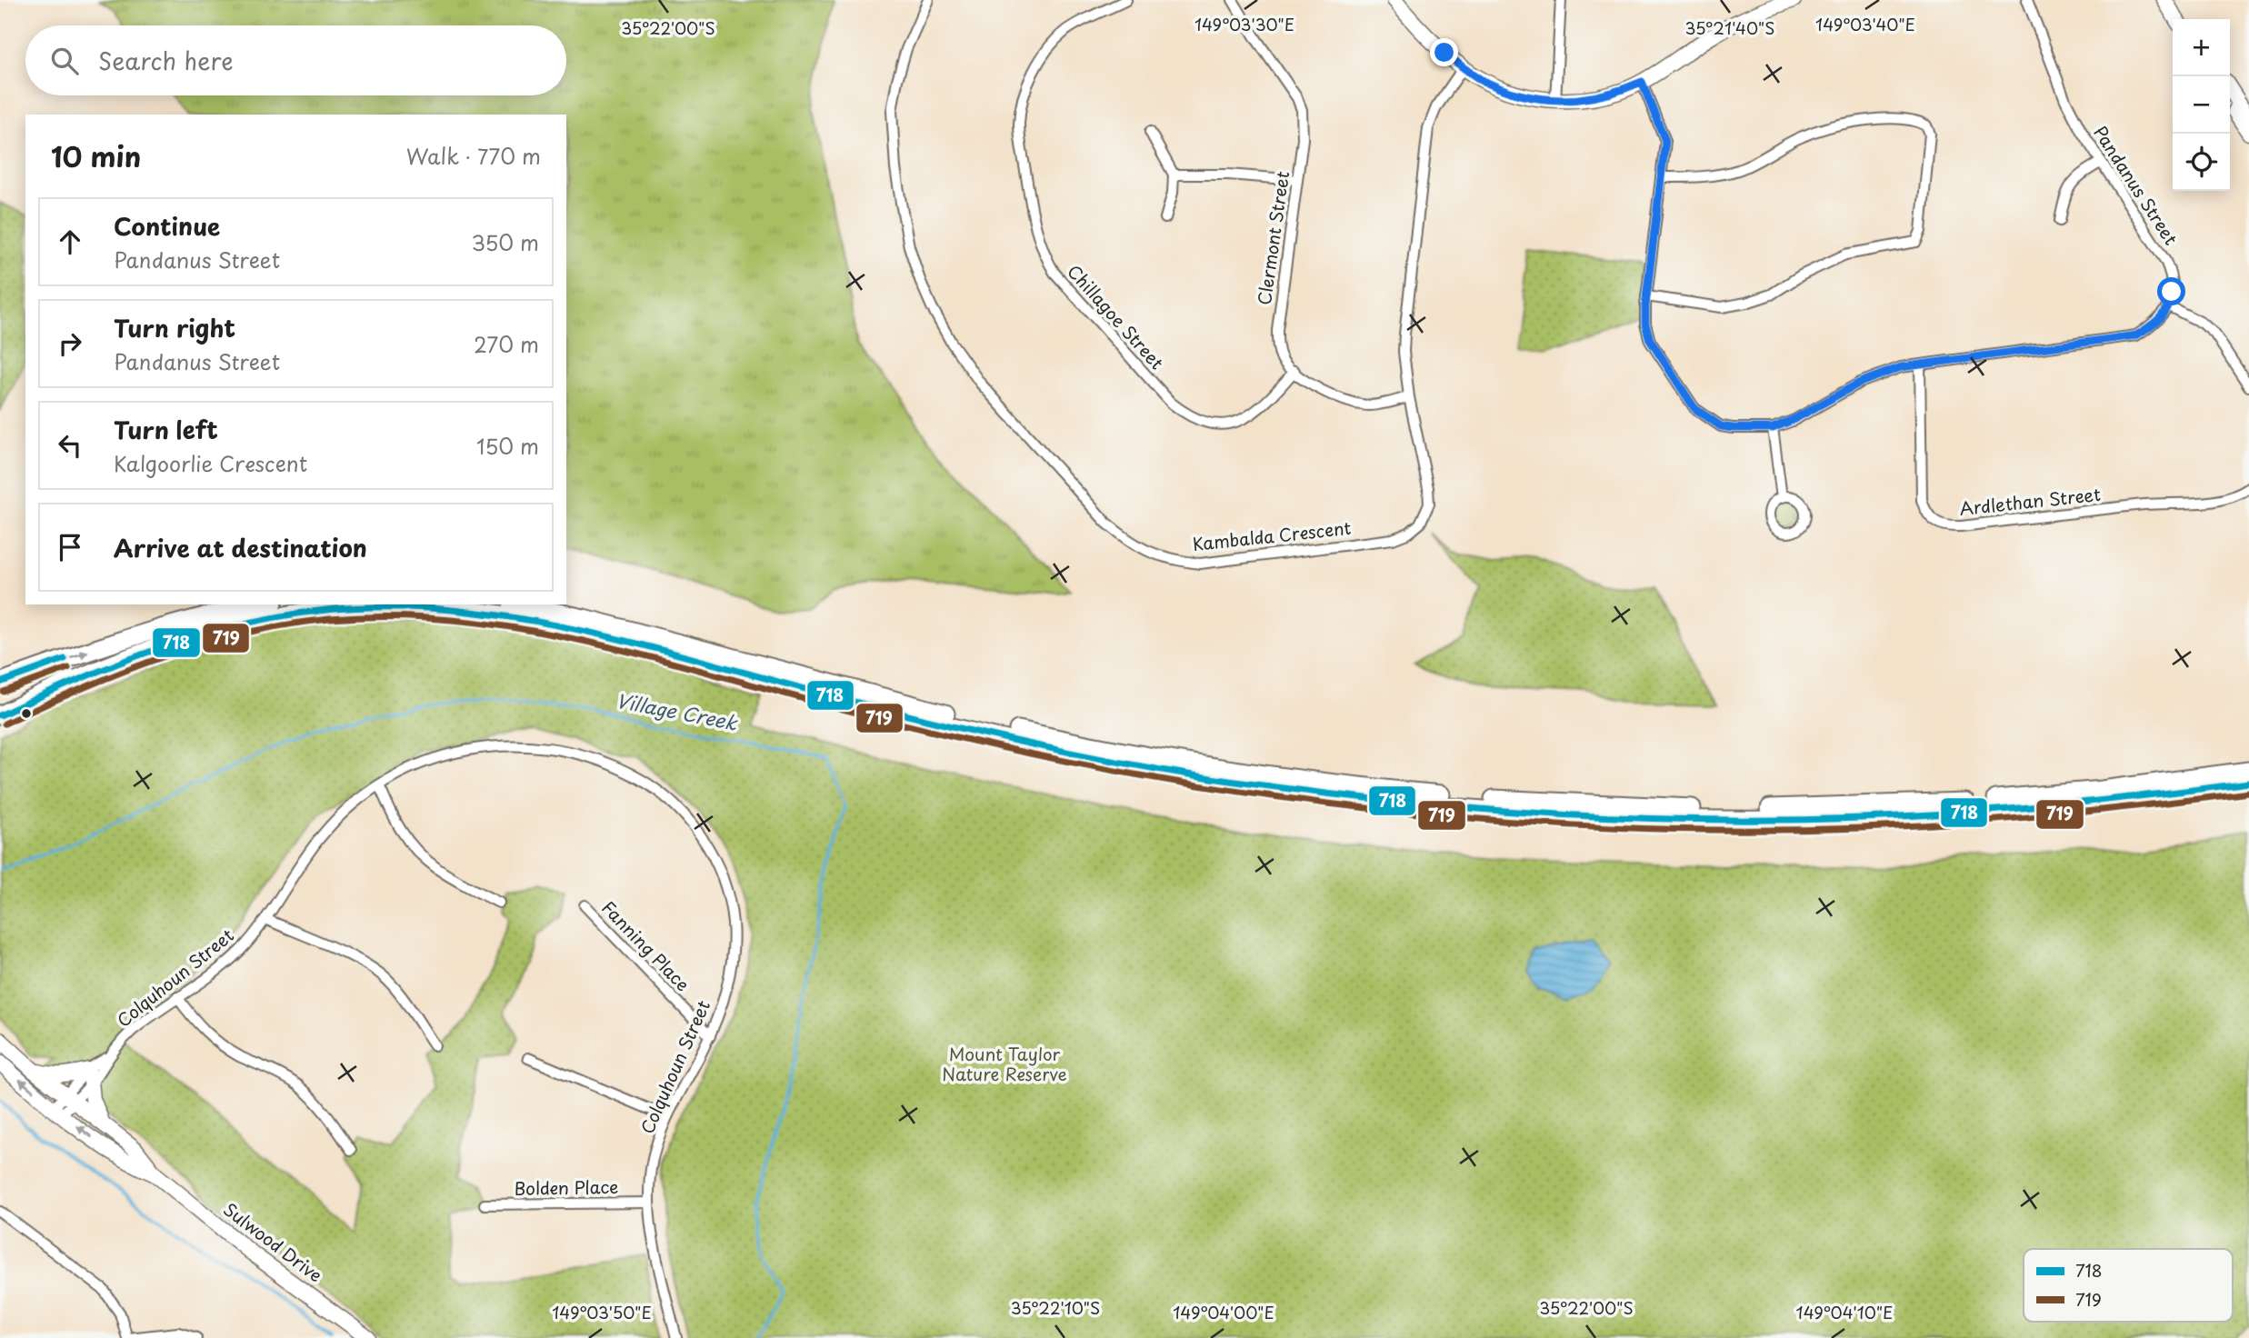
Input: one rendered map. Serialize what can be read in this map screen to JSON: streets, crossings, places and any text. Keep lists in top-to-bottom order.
{
  "streets": {
    "main road": ["Sulwood Drive"],
    "street": [
      "Pandanus Street",
      "Clermont Street",
      "Chillagoe Street",
      "Ardlethan Street",
      "Kambalda Crescent",
      "Fanning Place",
      "Colquhoun Street",
      "Bolden Place"
    ]
  },
  "crossings": [
    ["Clermont Street", "Chillagoe Street"],
    ["Clermont Street", "Kambalda Crescent"],
    ["Fanning Place", "Colquhoun Street"],
    ["Colquhoun Street", "Bolden Place"],
    ["Colquhoun Street", "Sulwood Drive"]
  ],
  "water": ["Village Creek"],
  "parks": ["Mount Taylor Nature Reserve"],
  "lines": ["transit line 718", "transit line 719"],
  "legend": ["718", "719"],
  "page": {
    "map_buttons": ["+", "−"],
    "search": "Search here",
    "heading": ["10 min", "Walk · 770 m"],
    "list": [
      ["Continue", "Pandanus Street", "350 m"],
      ["Turn right", "Pandanus Street", "270 m"],
      ["Turn left", "Kalgoorlie Crescent", "150 m"],
      "Arrive at destination"
    ]
  },
  "coordinates": [
    "149°03'40\"E",
    "149°03'30\"E",
    "35°22'00\"S",
    "35°21'40\"S",
    "35°22'10\"S",
    "149°03'50\"E",
    "149°04'00\"E",
    "149°04'10\"E"
  ]
}
